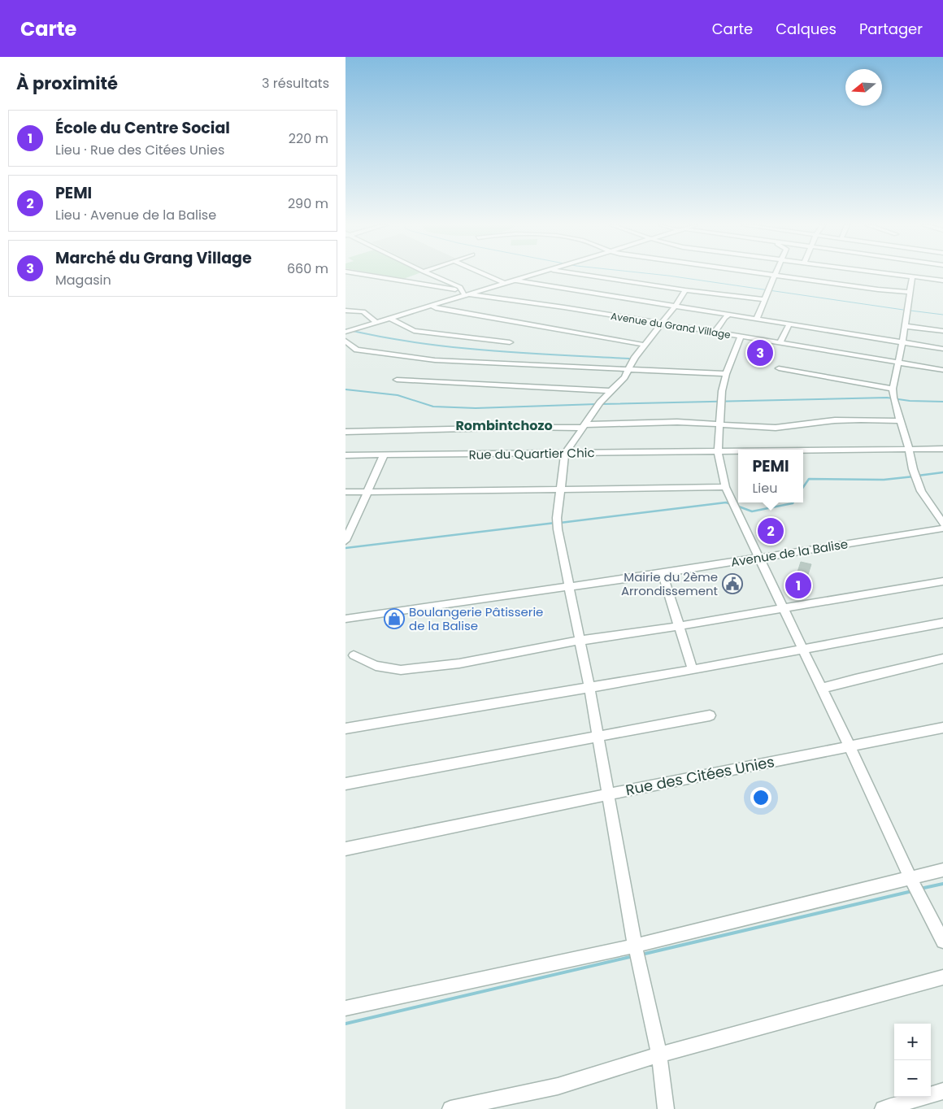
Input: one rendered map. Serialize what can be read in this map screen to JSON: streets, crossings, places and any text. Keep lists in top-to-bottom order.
{
  "streets": {
    "street": [
      "Avenue du Grand Village",
      "Rue du Quartier Chic",
      "Avenue de la Balise",
      "Rue des Citées Unies"
    ]
  },
  "districts": ["Rombintchozo"],
  "places": {
    "public building": ["Mairie du 2ème Arrondissement"],
    "shop": ["Boulangerie Pâtisserie de la Balise"]
  },
  "north": "left",
  "page": {
    "header": "Carte",
    "nav": ["Carte", "Calques", "Partager"],
    "heading": ["À proximité", "3 résultats"],
    "list": [
      {
        "mark": "1",
        "name": "École du Centre Social",
        "note": "Lieu · Rue des Citées Unies",
        "value": "220 m"
      },
      {
        "mark": "2",
        "name": "PEMI",
        "note": "Lieu · Avenue de la Balise",
        "value": "290 m"
      },
      {
        "mark": "3",
        "name": "Marché du Grang Village",
        "note": "Magasin",
        "value": "660 m"
      }
    ],
    "pins": ["3", "2", "1"],
    "popup": ["PEMI", "Lieu"],
    "map_buttons": ["+", "−"]
  }
}
